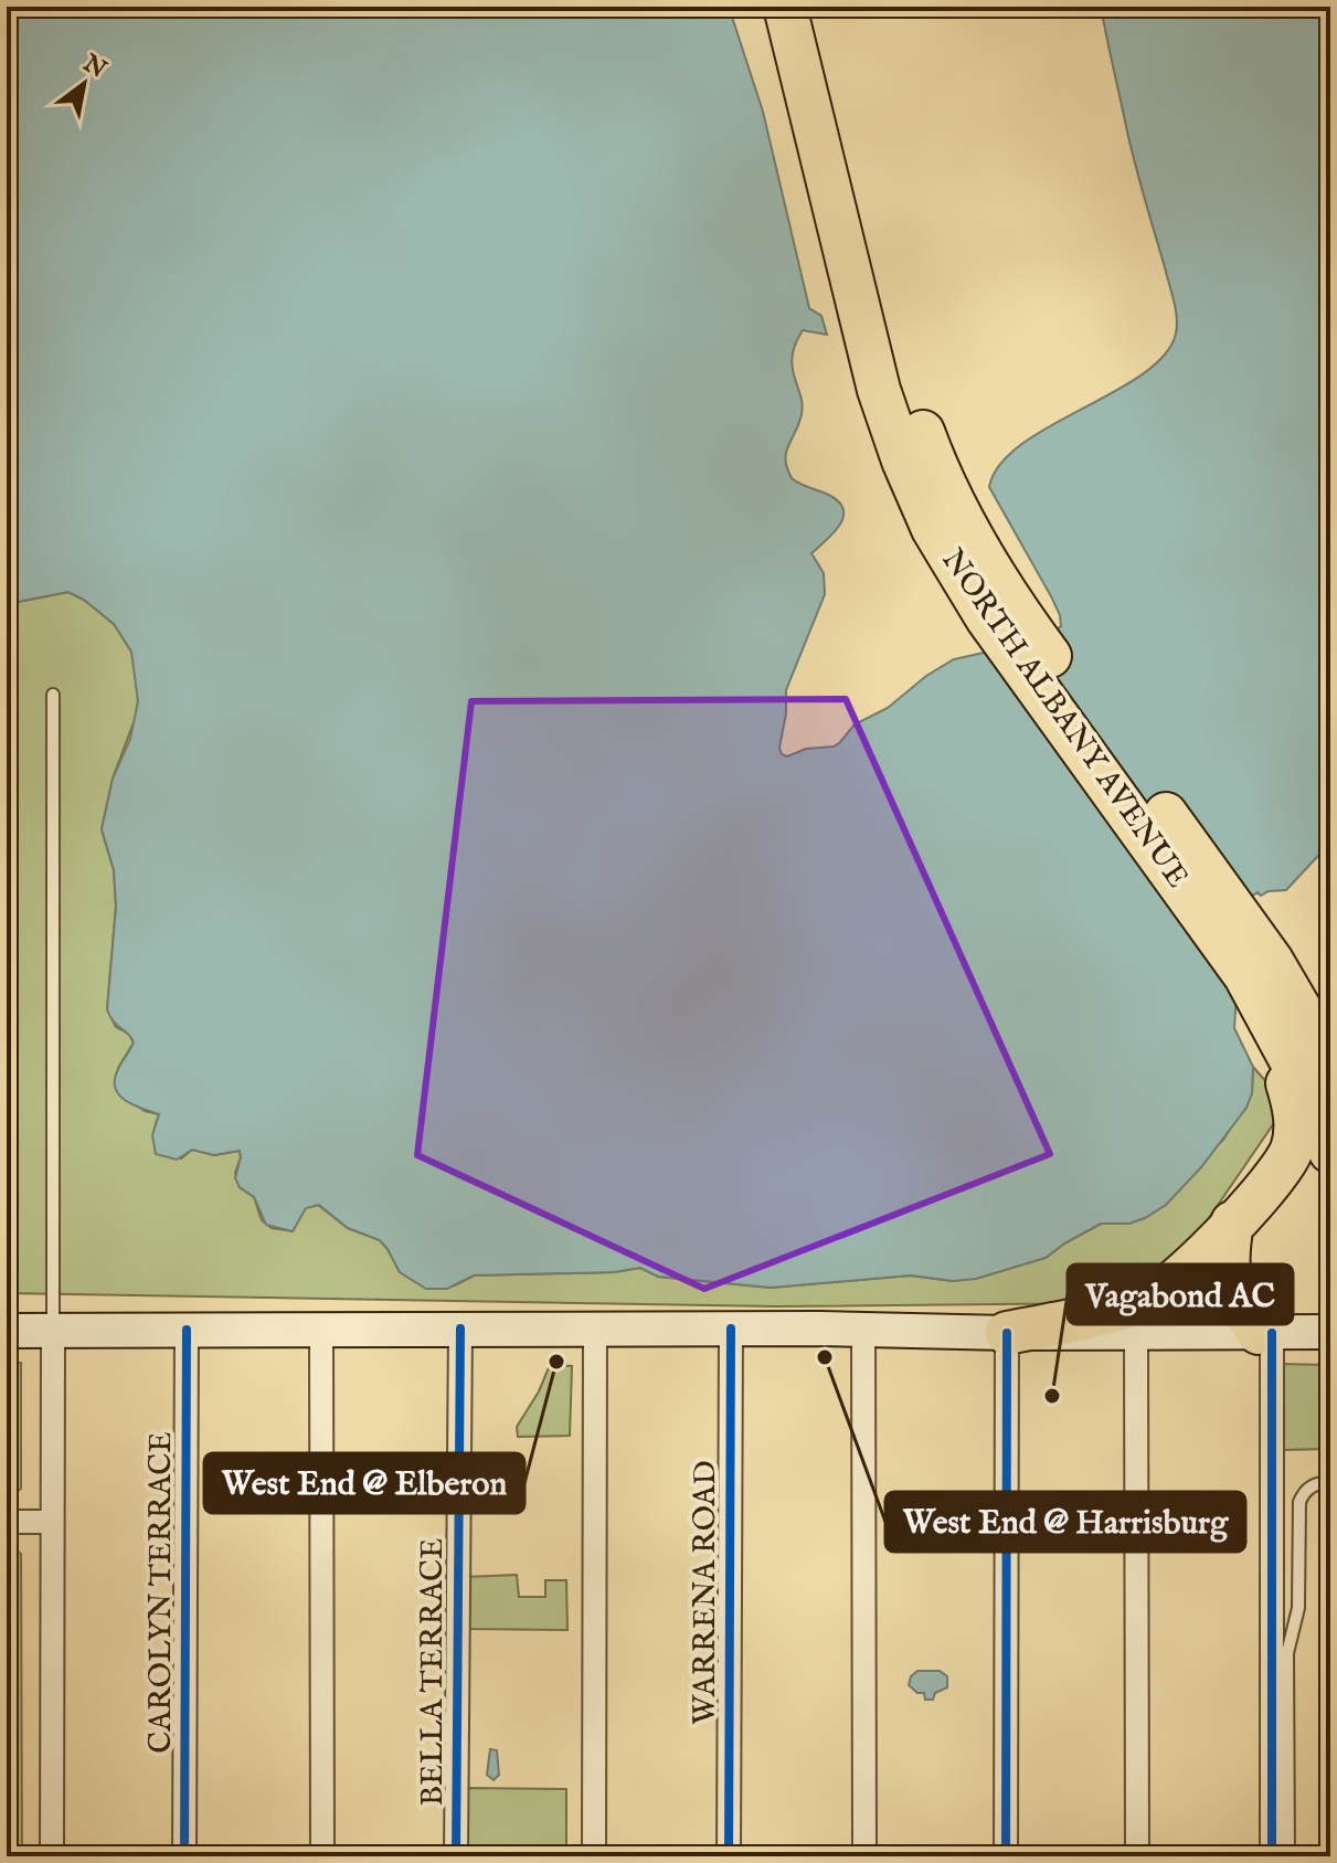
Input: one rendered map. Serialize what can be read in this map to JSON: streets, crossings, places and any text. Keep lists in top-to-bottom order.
{
  "streets": {
    "highway": ["NORTH ALBANY AVENUE"],
    "street": ["CAROLYN TERRACE", "WARRENA ROAD", "BELLA TERRACE"]
  },
  "places": ["West End @ Harrisburg", "West End @ Elberon", "Vagabond AC"],
  "north": "top right"
}
